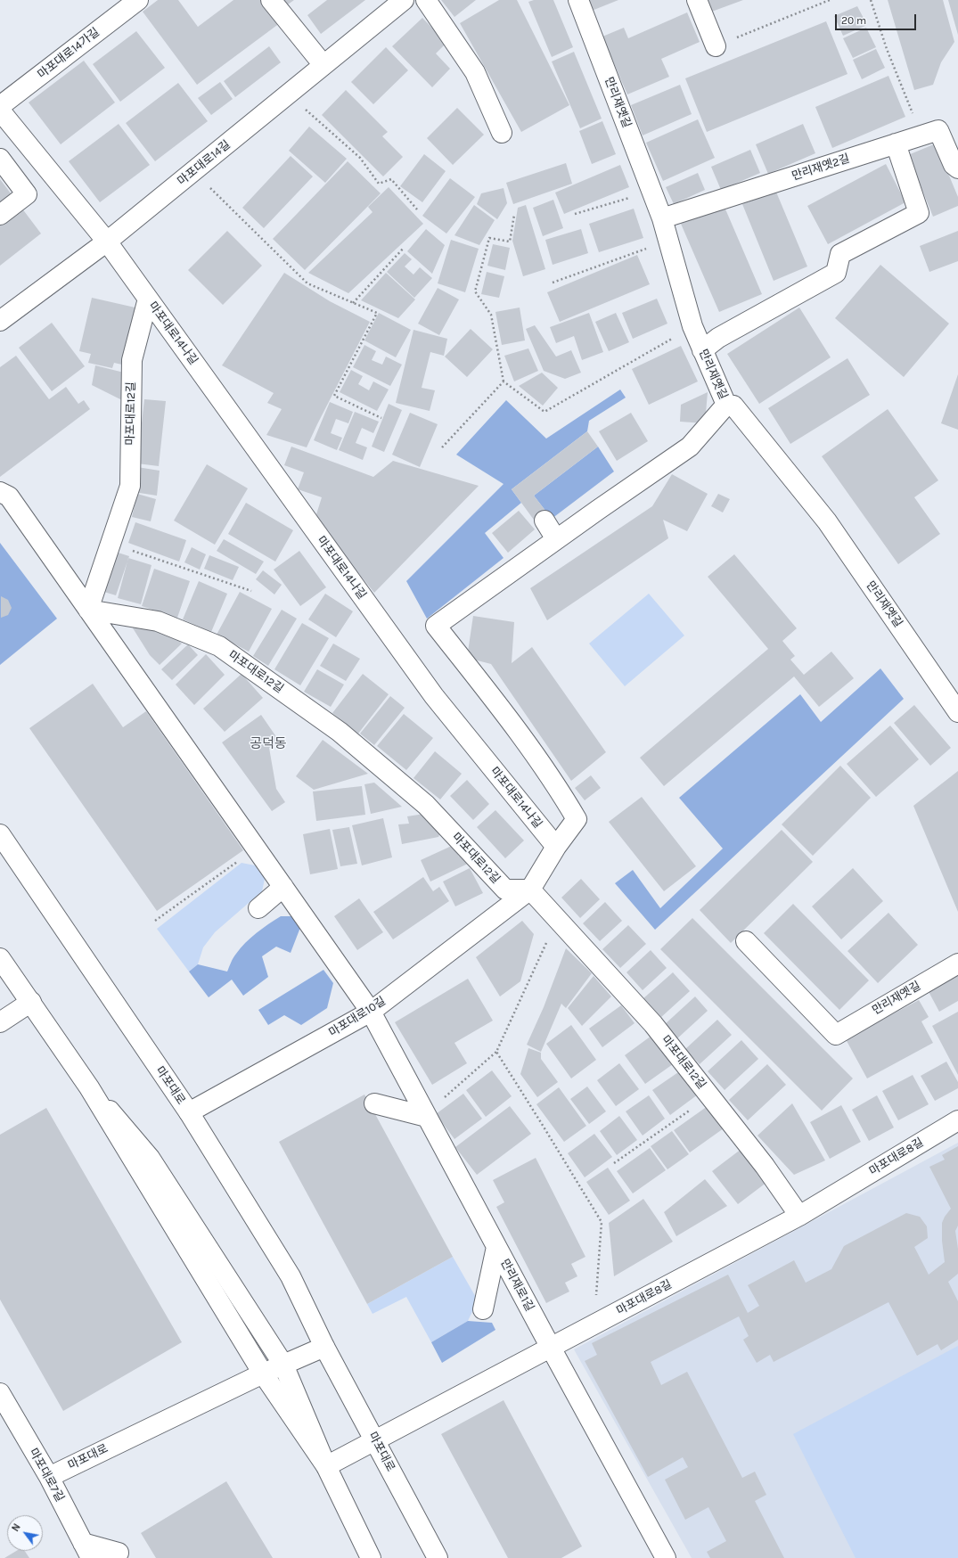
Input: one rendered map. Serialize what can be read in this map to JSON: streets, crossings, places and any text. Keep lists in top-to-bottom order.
{
  "streets": {
    "street": [
      "마포대로14가길",
      "만리재옛길",
      "마포대로14길",
      "만리재옛2길",
      "마포대로14나길",
      "마포대로12길",
      "마포대로10길",
      "마포대로",
      "마포대로8길",
      "만리재로1길",
      "마포대로7길"
    ]
  },
  "crossings": [
    ["만리재옛길", "만리재옛2길"],
    ["마포대로14길", "마포대로14나길"],
    ["마포대로14나길", "마포대로12길"],
    ["마포대로12길", "마포대로10길"],
    ["마포대로12길", "마포대로8길"],
    ["마포대로12길", "만리재로1길"],
    ["마포대로10길", "마포대로"],
    ["마포대로10길", "만리재로1길"],
    ["마포대로", "마포대로8길"],
    ["마포대로", "마포대로7길"],
    ["마포대로8길", "만리재로1길"]
  ],
  "districts": ["공덕동"],
  "scale_bar": "20 m",
  "north": "top left"
}
